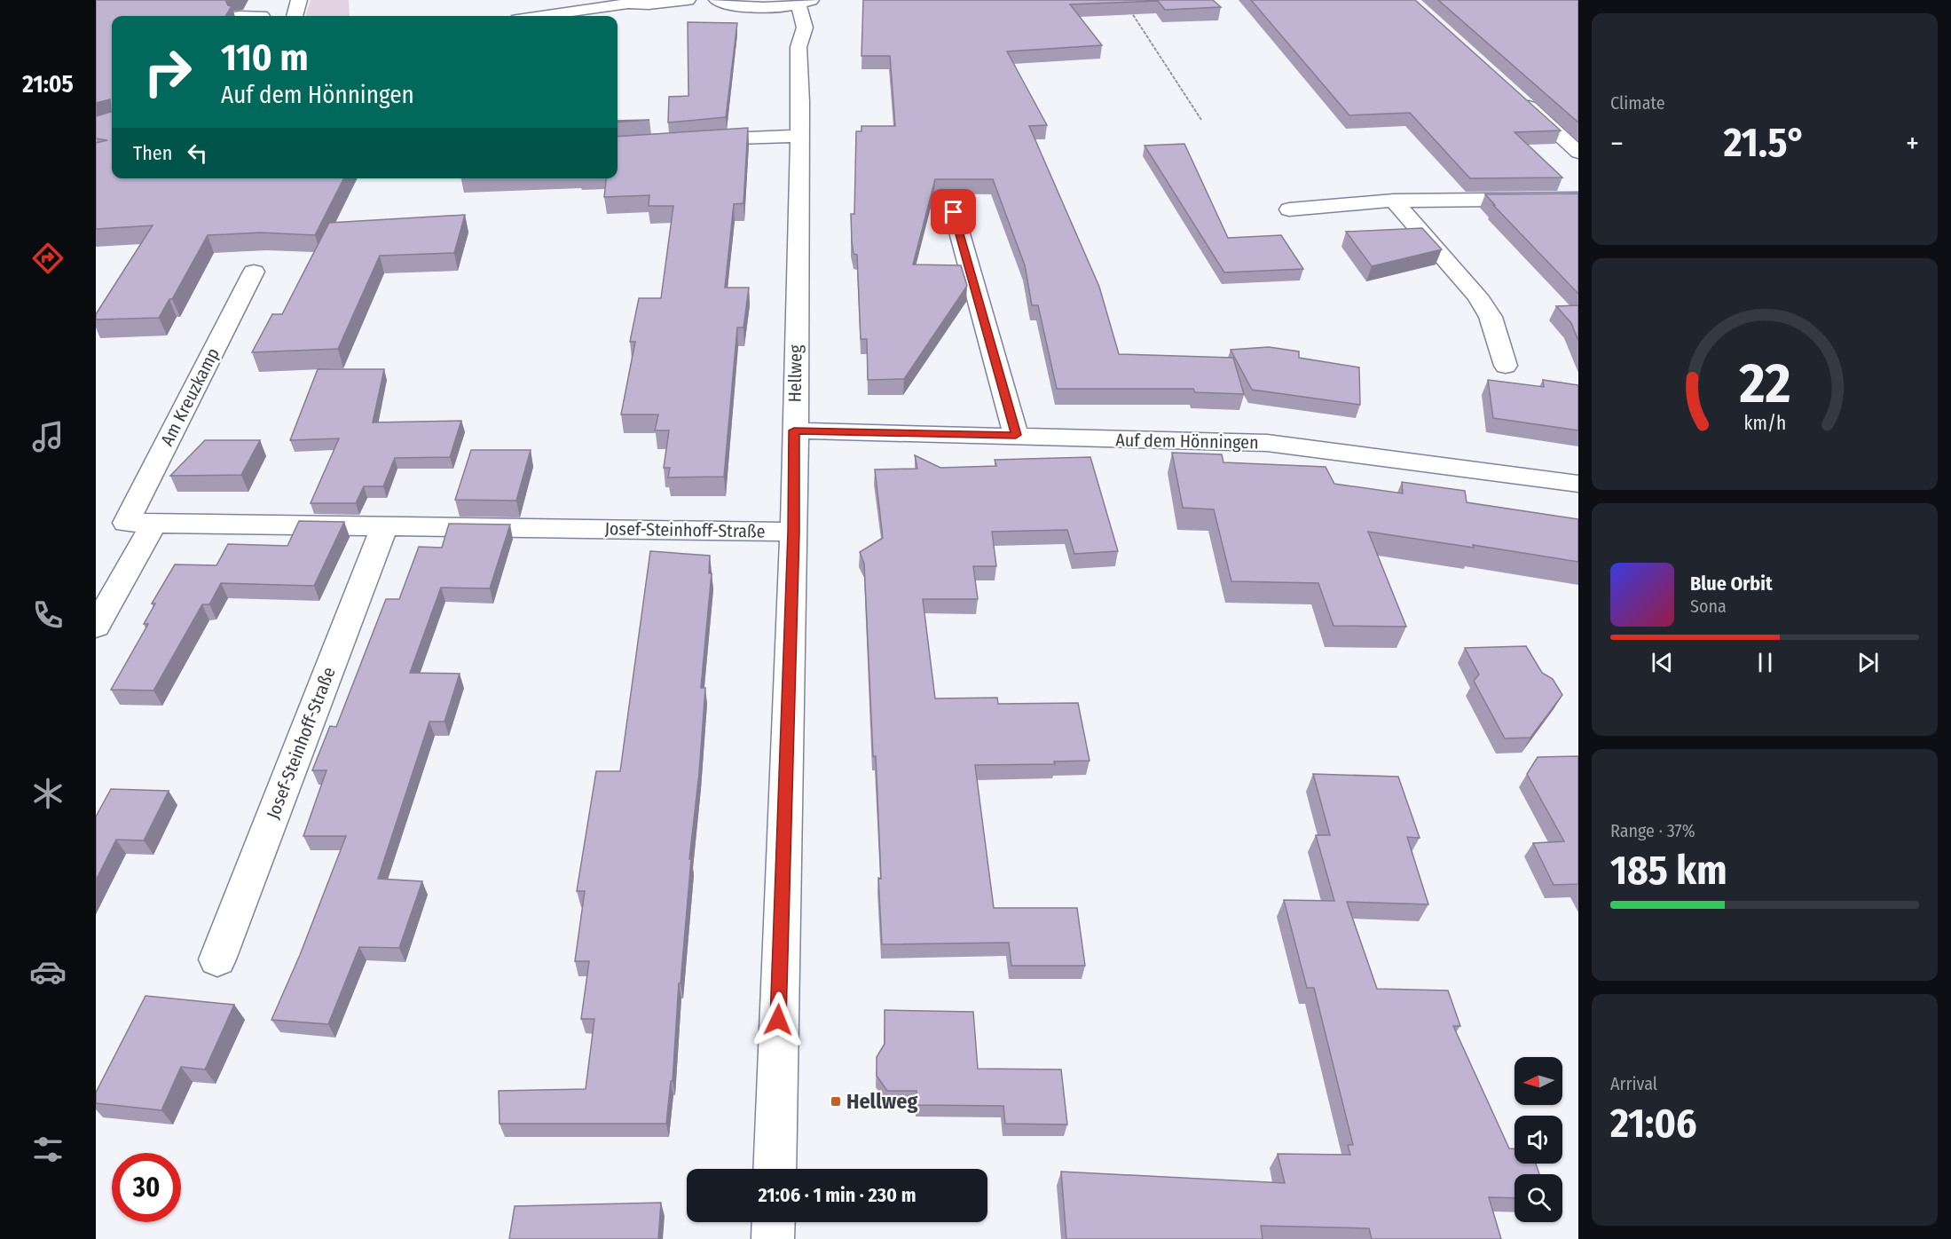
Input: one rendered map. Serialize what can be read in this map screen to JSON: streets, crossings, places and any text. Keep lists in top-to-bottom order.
{
  "streets": {
    "street": [
      "Hellweg",
      "Am Kreuzkamp",
      "Auf dem Hönningen",
      "Josef-Steinhoff-Straße"
    ]
  },
  "crossings": [
    ["Hellweg", "Auf dem Hönningen"],
    ["Hellweg", "Josef-Steinhoff-Straße"],
    ["Am Kreuzkamp", "Josef-Steinhoff-Straße"]
  ],
  "places": {
    "transit": ["Hellweg"]
  },
  "north": "left",
  "page": {
    "tabs": "21:05",
    "tile": [
      "Climate",
      ["Range · 37%", "185 km"],
      ["Arrival", "21:06"]
    ],
    "turn": ["110 m", "Auf dem Hönningen"],
    "heat": ["−", "21.5°", "+"],
    "then": "Then",
    "song": ["Blue Orbit", "Sona"],
    "limit": "30",
    "trip": "21:06 · 1 min · 230 m",
    "gauge": ["22", "km/h"]
  }
}
